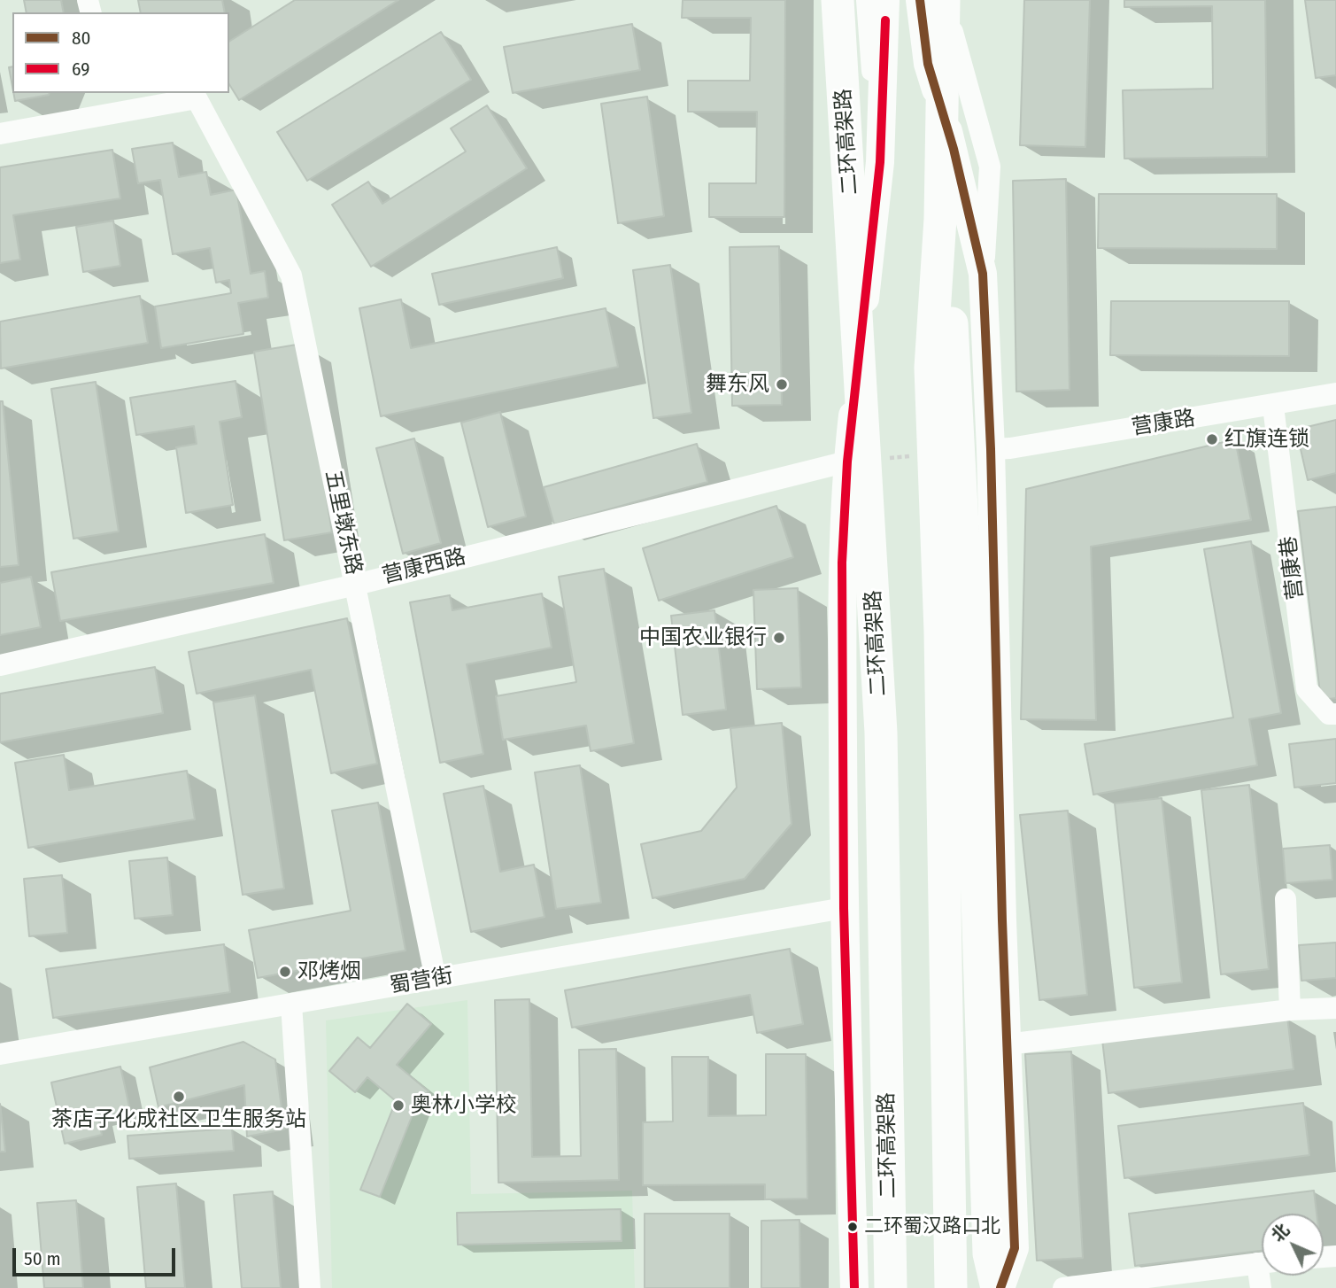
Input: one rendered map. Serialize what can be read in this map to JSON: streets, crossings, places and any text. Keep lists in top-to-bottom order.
{
  "streets": {
    "highway": ["二环高架路"],
    "street": [
      "营康路",
      "五里墩东路",
      "营康西路",
      "营康巷",
      "蜀营街"
    ]
  },
  "crossings": [
    ["营康路", "营康巷"],
    ["五里墩东路", "营康西路"],
    ["五里墩东路", "蜀营街"]
  ],
  "places": [
    "舞东风",
    "红旗连锁",
    "中国农业银行",
    "邓烤烟",
    "茶店子化成社区卫生服务站",
    "奥林小学校",
    "二环蜀汉路口北"
  ],
  "lines": ["transit line 80", "transit line 69"],
  "legend": ["80", "69"],
  "scale_bar": "50 m",
  "north": "top left"
}
